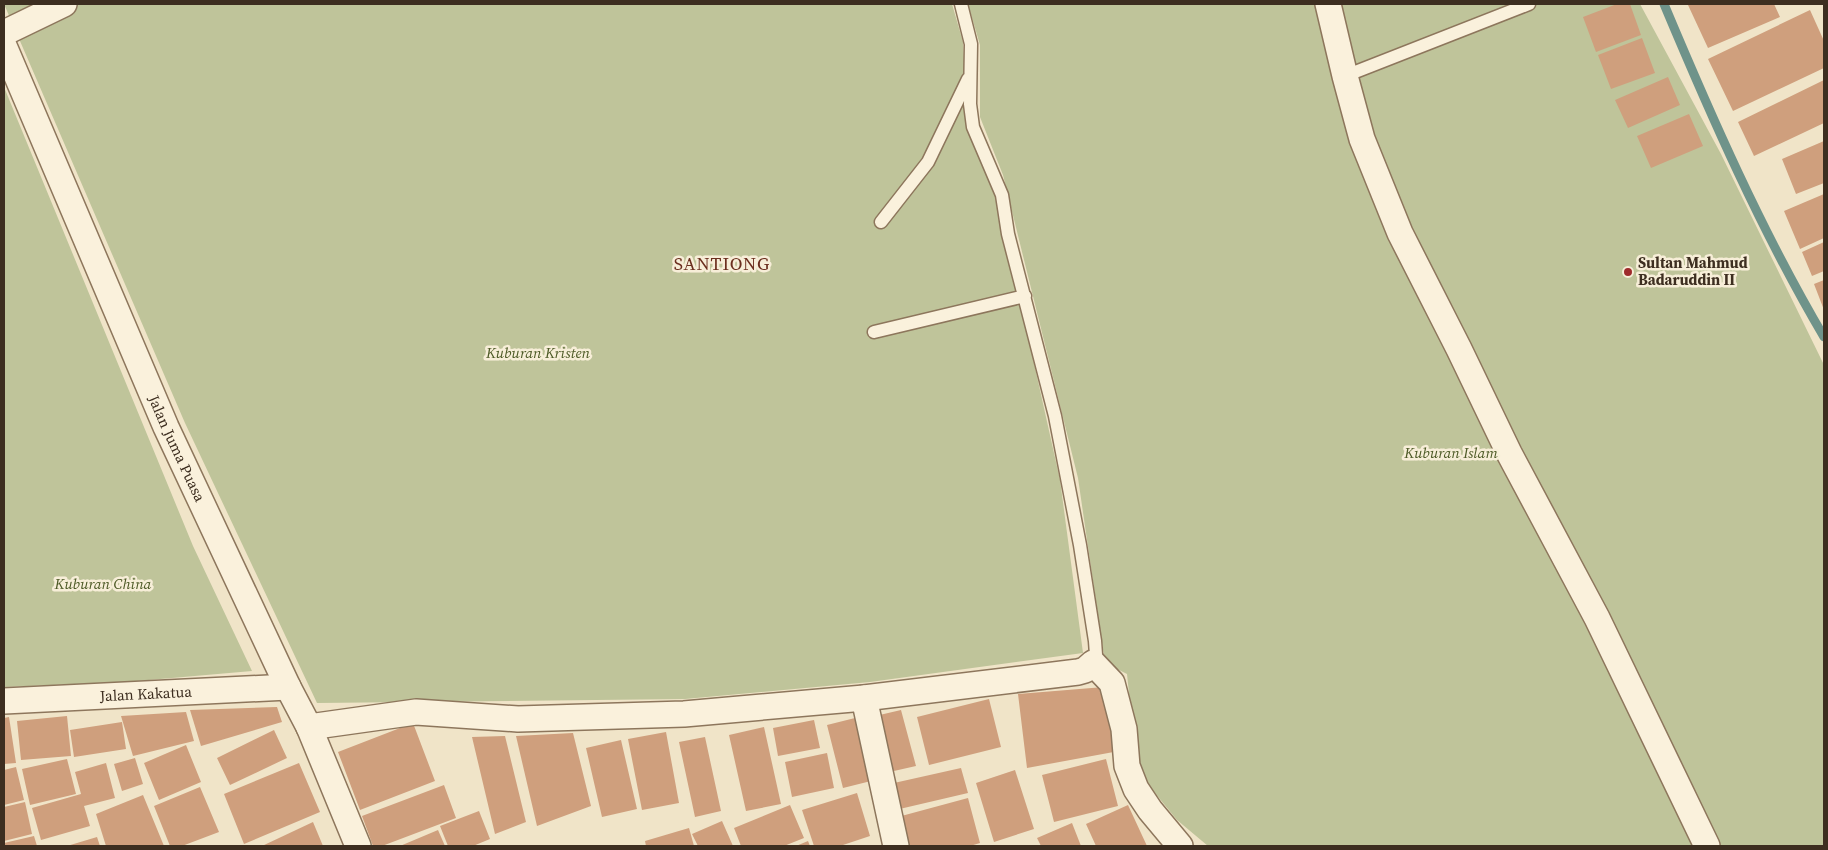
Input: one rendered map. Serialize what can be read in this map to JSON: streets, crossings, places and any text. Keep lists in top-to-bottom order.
{
  "streets": {
    "street": ["Jalan Juma Puasa", "Jalan Kakatua"]
  },
  "crossings": [
    ["Jalan Juma Puasa", "Jalan Kakatua"]
  ],
  "districts": ["SANTIONG"],
  "parks": ["Kuburan Kristen", "Kuburan Islam", "Kuburan China"],
  "places": ["Sultan Mahmud Badaruddin II"]
}
